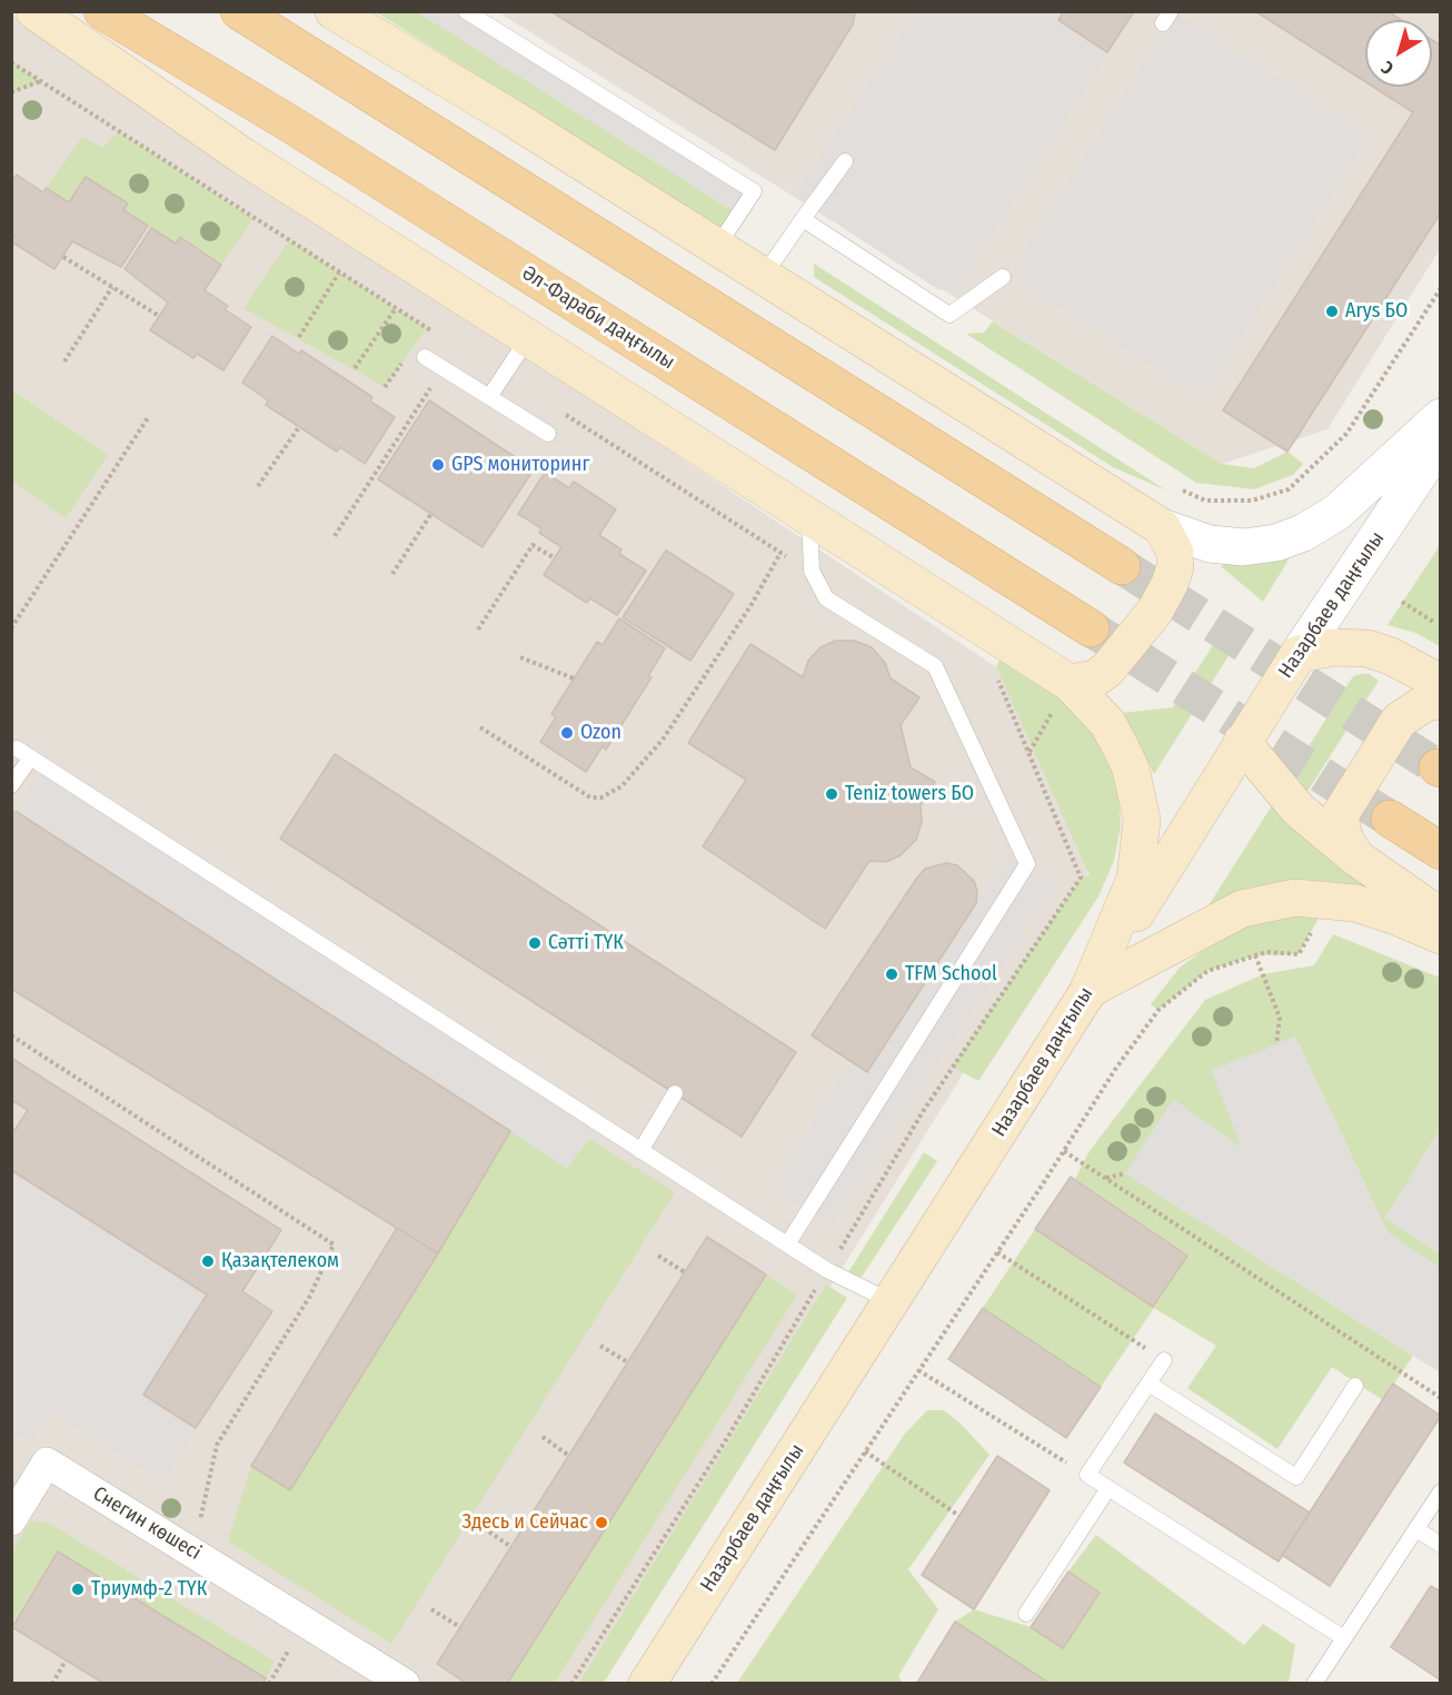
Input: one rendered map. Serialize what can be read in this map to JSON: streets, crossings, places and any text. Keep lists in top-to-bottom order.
{
  "streets": {
    "main road": ["Әл-Фараби даңғылы", "Назарбаев даңғылы"],
    "street": ["Снегин көшесі"]
  },
  "places": [
    "Arys БО",
    "GPS мониторинг",
    "Ozon",
    "Teniz towers БО",
    "Сәтті ТҮК",
    "TFM School",
    "Қазақтелеком",
    "Здесь и Сейчас",
    "Триумф-2 ТҮК"
  ],
  "north": "bottom left"
}
